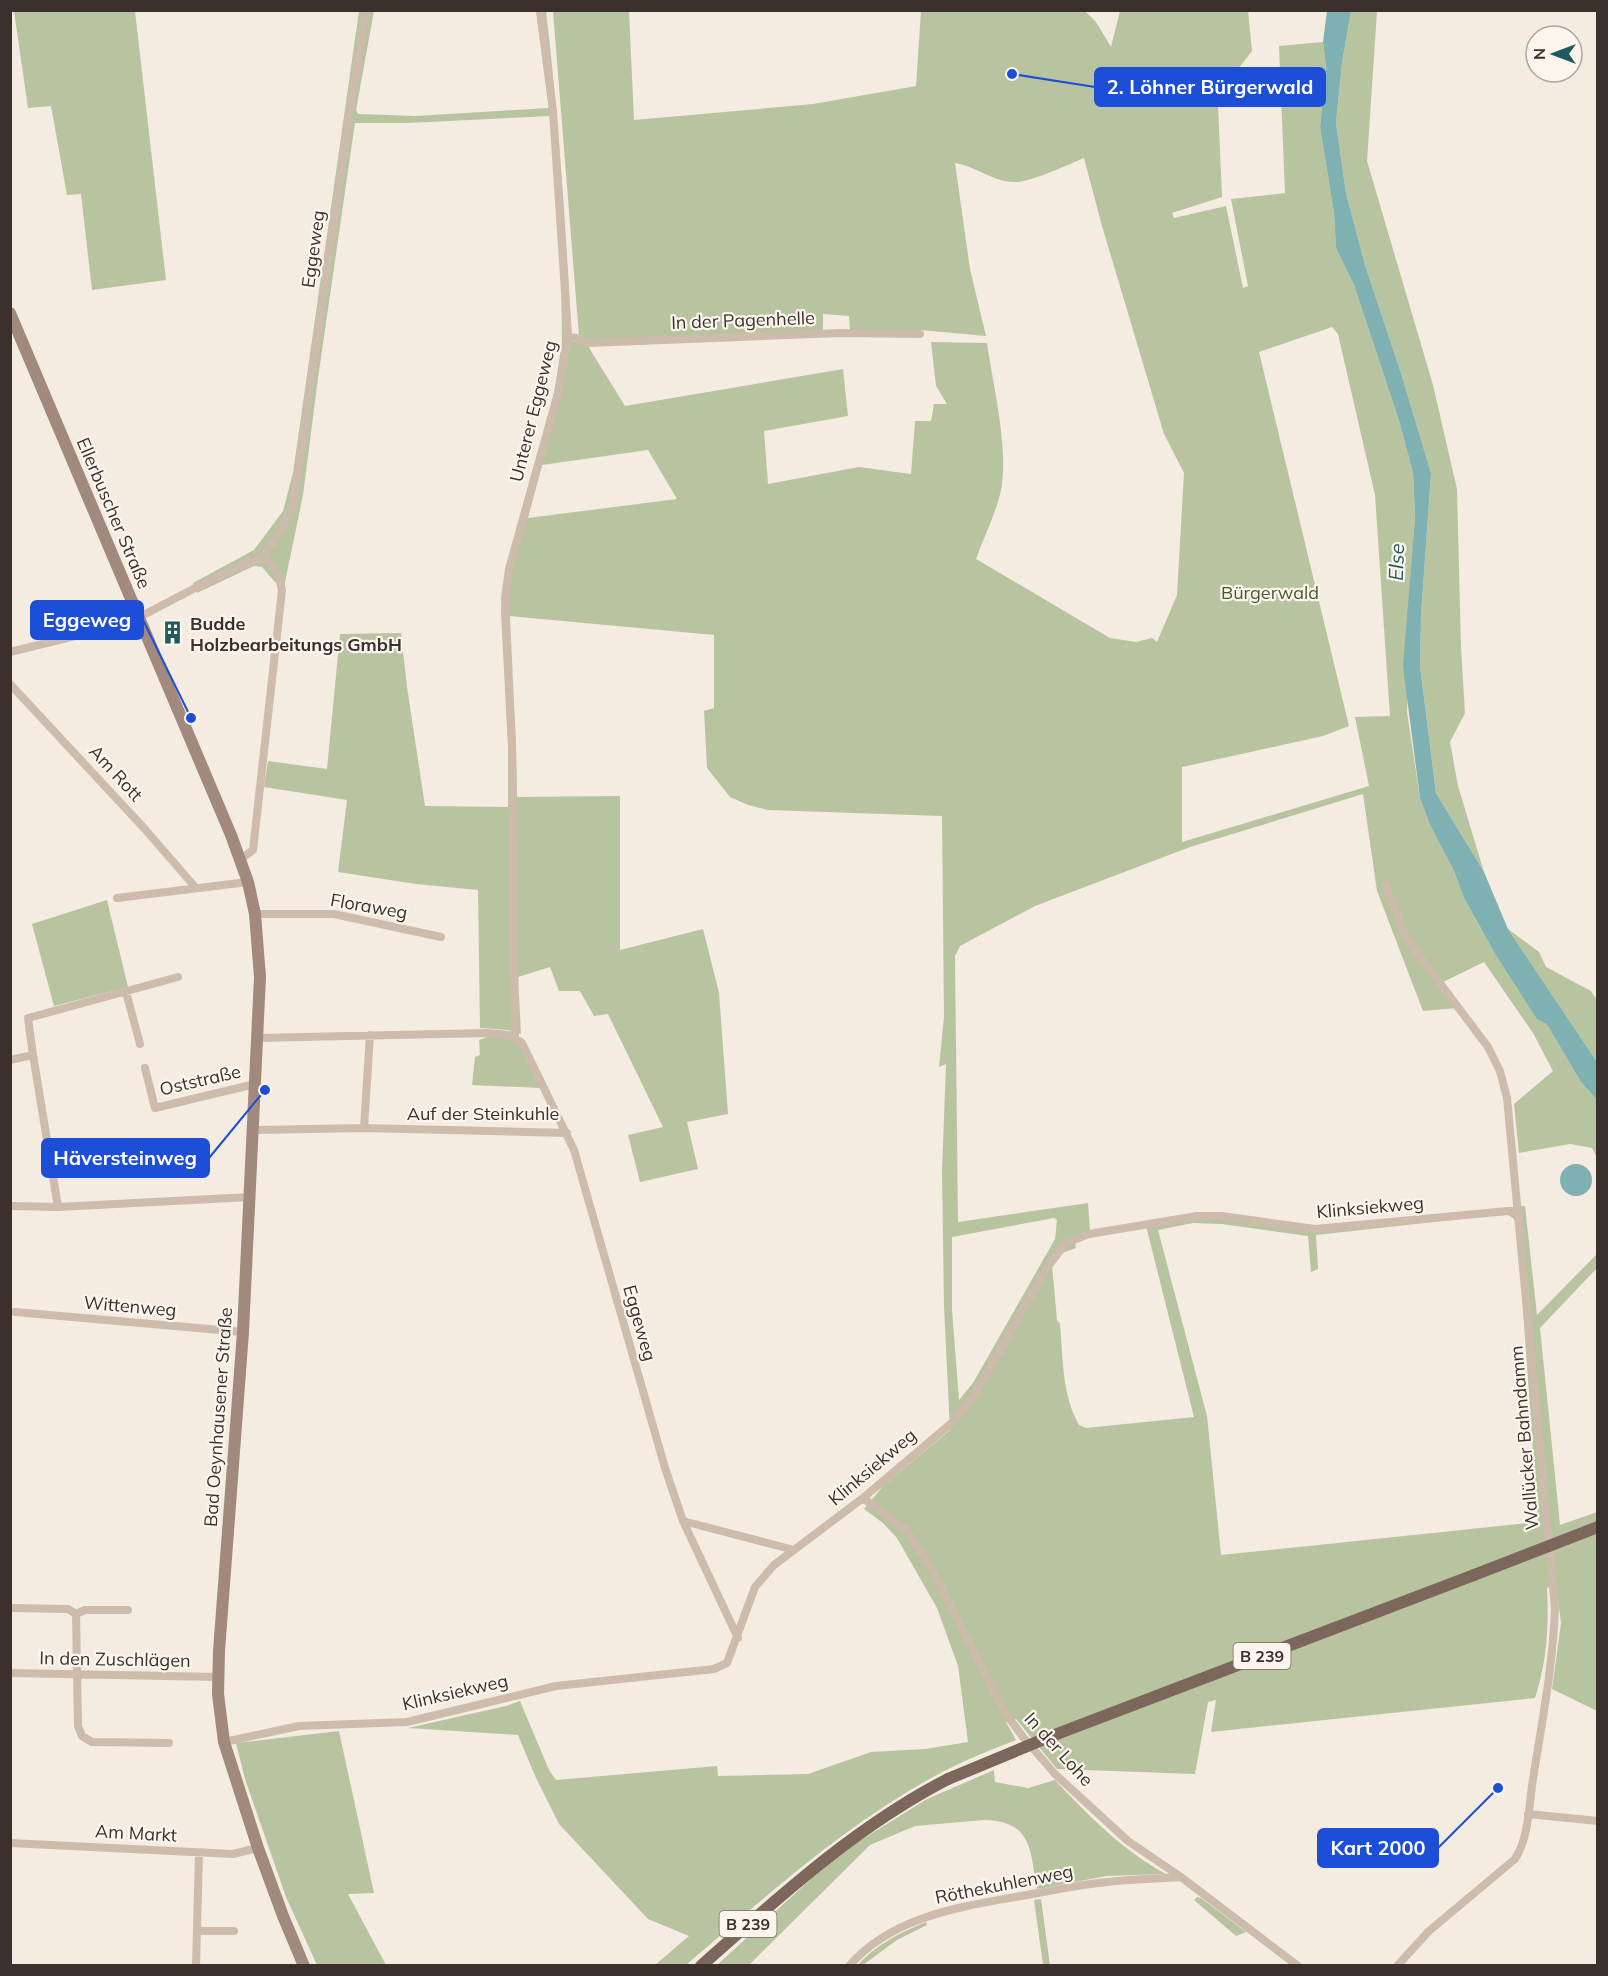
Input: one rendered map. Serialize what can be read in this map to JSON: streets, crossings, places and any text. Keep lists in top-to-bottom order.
{
  "streets": {
    "main road": ["Ellerbuscher Straße", "Bad Oeynhausener Straße", "B 239"],
    "street": [
      "Eggeweg",
      "In der Pagenhelle",
      "Unterer Eggeweg",
      "Am Rott",
      "Floraweg",
      "Oststraße",
      "Auf der Steinkuhle",
      "Klinksiekweg",
      "Wittenweg",
      "Wallücker Bahndamm",
      "In den Zuschlägen",
      "In der Lohe",
      "Am Markt",
      "Röthekuhlenweg"
    ]
  },
  "crossings": [
    ["Eggeweg", "Ellerbuscher Straße"],
    ["Eggeweg", "Auf der Steinkuhle"],
    ["Eggeweg", "Klinksiekweg"],
    ["In der Pagenhelle", "Unterer Eggeweg"],
    ["Unterer Eggeweg", "Auf der Steinkuhle"],
    ["Ellerbuscher Straße", "Bad Oeynhausener Straße"],
    ["Floraweg", "Bad Oeynhausener Straße"],
    ["Oststraße", "Bad Oeynhausener Straße"],
    ["Auf der Steinkuhle", "Bad Oeynhausener Straße"],
    ["Klinksiekweg", "Bad Oeynhausener Straße"],
    ["Klinksiekweg", "Wallücker Bahndamm"],
    ["Klinksiekweg", "In der Lohe"],
    ["Wittenweg", "Bad Oeynhausener Straße"],
    ["Bad Oeynhausener Straße", "In den Zuschlägen"],
    ["Bad Oeynhausener Straße", "Am Markt"],
    ["In der Lohe", "Röthekuhlenweg"]
  ],
  "water": ["Else"],
  "parks": ["Bürgerwald"],
  "places": {
    "other": [
      "2. Löhner Bürgerwald",
      "Eggeweg",
      "Häversteinweg",
      "Kart 2000"
    ],
    "building": ["Budde Holzbearbeitungs GmbH"]
  },
  "north": "left"
}
